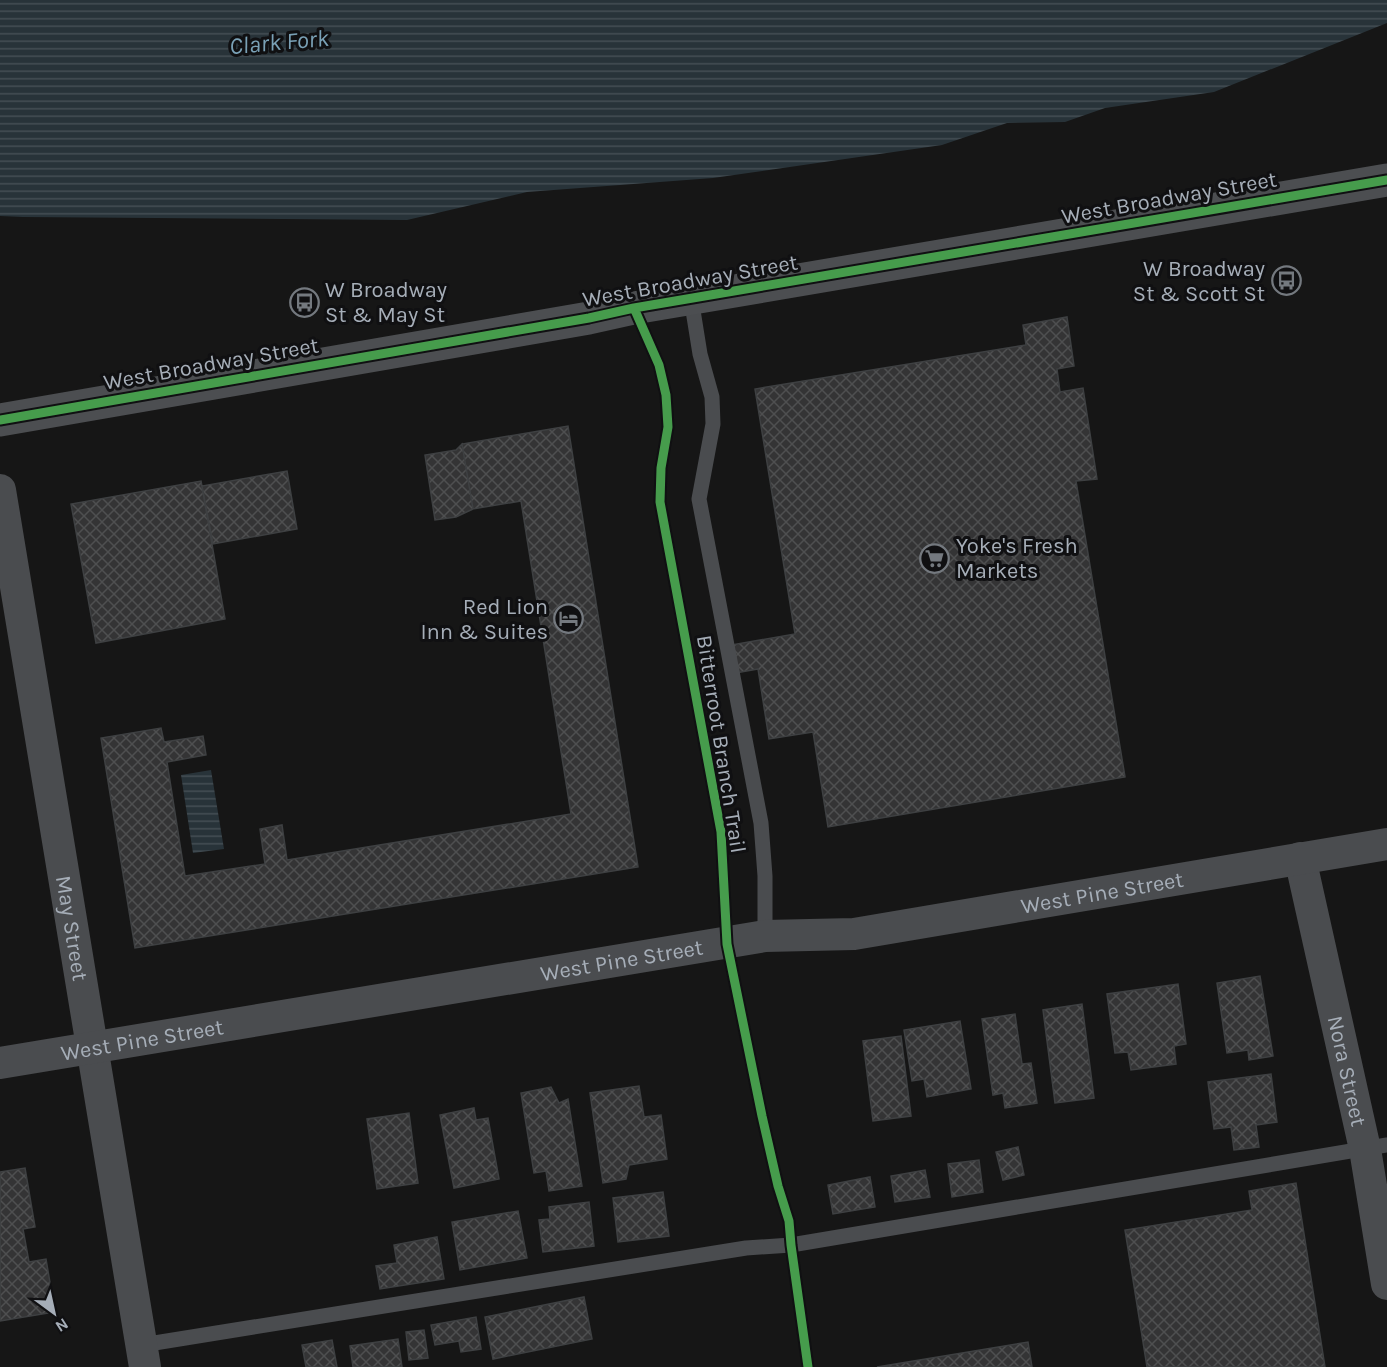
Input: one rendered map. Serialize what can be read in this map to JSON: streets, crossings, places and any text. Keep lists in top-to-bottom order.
{
  "streets": {
    "main road": ["West Broadway Street"],
    "street": ["West Pine Street", "May Street", "Nora Street"],
    "cycle path": ["Bitterroot Branch Trail"]
  },
  "crossings": [
    ["West Pine Street", "May Street"],
    ["West Pine Street", "Nora Street"]
  ],
  "water": ["Clark Fork"],
  "places": {
    "bus stop": ["W Broadway St & Scott St", "W Broadway St & May St"],
    "supermarket": ["Yoke's Fresh Markets"],
    "hotel": ["Red Lion Inn & Suites"]
  },
  "north": "bottom right"
}
